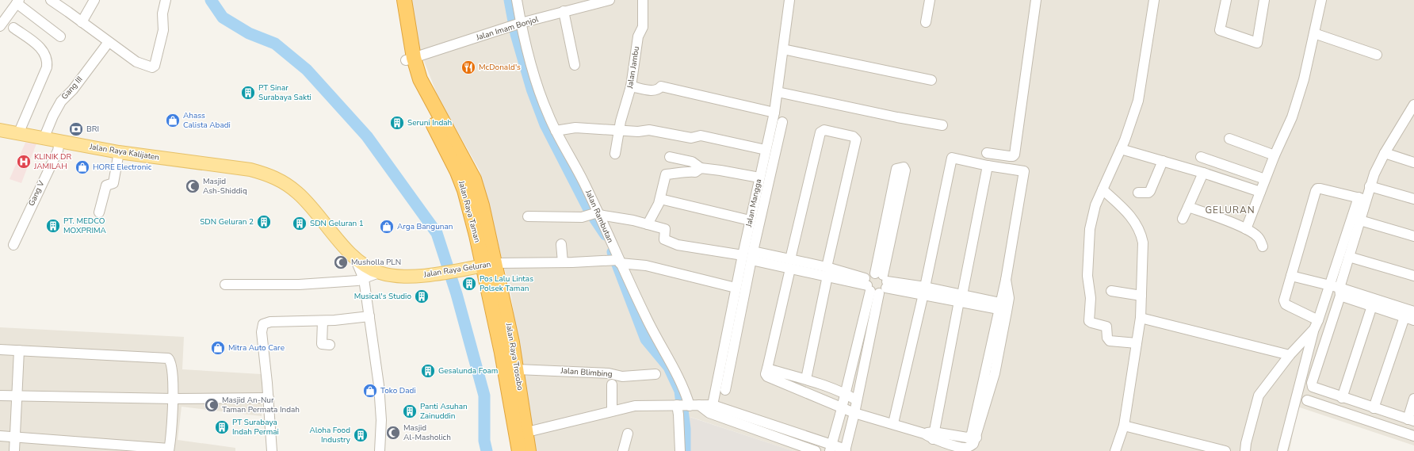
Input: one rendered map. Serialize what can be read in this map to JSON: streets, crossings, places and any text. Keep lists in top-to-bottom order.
{
  "streets": {
    "highway": ["Jalan Raya Taman", "Jalan Raya Trosobo"],
    "main road": ["Jalan Raya Kalijaten", "Jalan Raya Geluran"],
    "street": [
      "Jalan Imam Bonjol",
      "Jalan Jambu",
      "Gang III",
      "Gang V",
      "Jalan Mangga",
      "Jalan Rambutan",
      "Jalan Blimbing"
    ]
  },
  "crossings": [
    ["Jalan Imam Bonjol", "Jalan Raya Taman"],
    ["Jalan Imam Bonjol", "Jalan Rambutan"],
    ["Gang III", "Jalan Raya Kalijaten"],
    ["Jalan Raya Kalijaten", "Gang V"],
    ["Jalan Raya Kalijaten", "Jalan Raya Geluran"],
    ["Jalan Raya Taman", "Jalan Raya Geluran"],
    ["Jalan Raya Taman", "Jalan Raya Trosobo"],
    ["Jalan Raya Geluran", "Jalan Raya Trosobo"],
    ["Jalan Raya Trosobo", "Jalan Blimbing"]
  ],
  "districts": ["GELURAN"],
  "places": {
    "restaurant": ["McDonald's"],
    "building": [
      "PT Sinar Surabaya Sakti",
      "Seruni Indah",
      "SDN Geluran 2",
      "SDN Geluran 1",
      "PT. MEDCO MOXPRIMA",
      "Pos Lalu Lintas Polsek Taman",
      "Musical's Studio",
      "Gesalunda Foam",
      "Panti Asuhan Zainuddin",
      "PT Surabaya Indah Permai",
      "Aloha Food Industry"
    ],
    "shop": [
      "Ahass Calista Abadi",
      "HORE Electronic",
      "Arga Bangunan",
      "Mitra Auto Care",
      "Toko Dadi"
    ],
    "bank": ["BRI"],
    "hospital": ["KLINIK DR JAMILAH"],
    "mosque": [
      "Masjid Ash-Shiddiq",
      "Musholla PLN",
      "Masjid An-Nur Taman Permata Indah",
      "Masjid Al-Masholich"
    ]
  }
}
